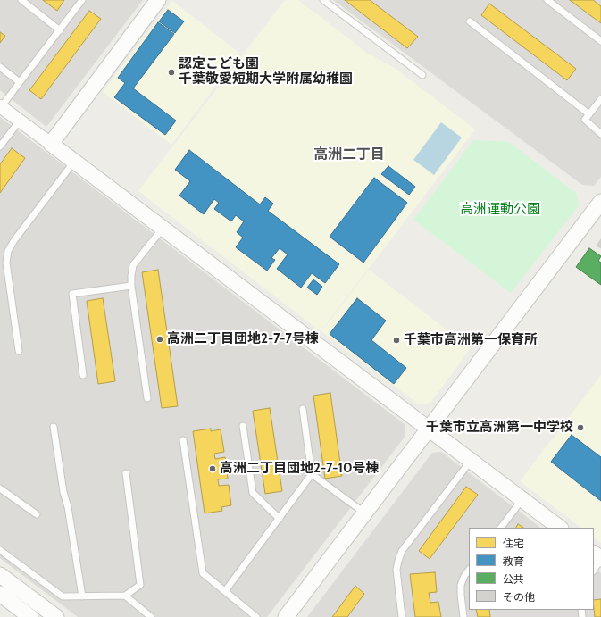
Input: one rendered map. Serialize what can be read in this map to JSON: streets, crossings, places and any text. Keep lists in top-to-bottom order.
{
  "districts": ["高洲二丁目"],
  "parks": ["高洲運動公園"],
  "places": [
    "認定こども園 千葉敬愛短期大学附属幼稚園",
    "高洲二丁目団地2-7-7号棟",
    "千葉市高洲第一保育所",
    "千葉市立高洲第一中学校",
    "高洲二丁目団地2-7-10号棟"
  ],
  "legend": [
    "住宅",
    "教育",
    "公共",
    "その他"
  ]
}
